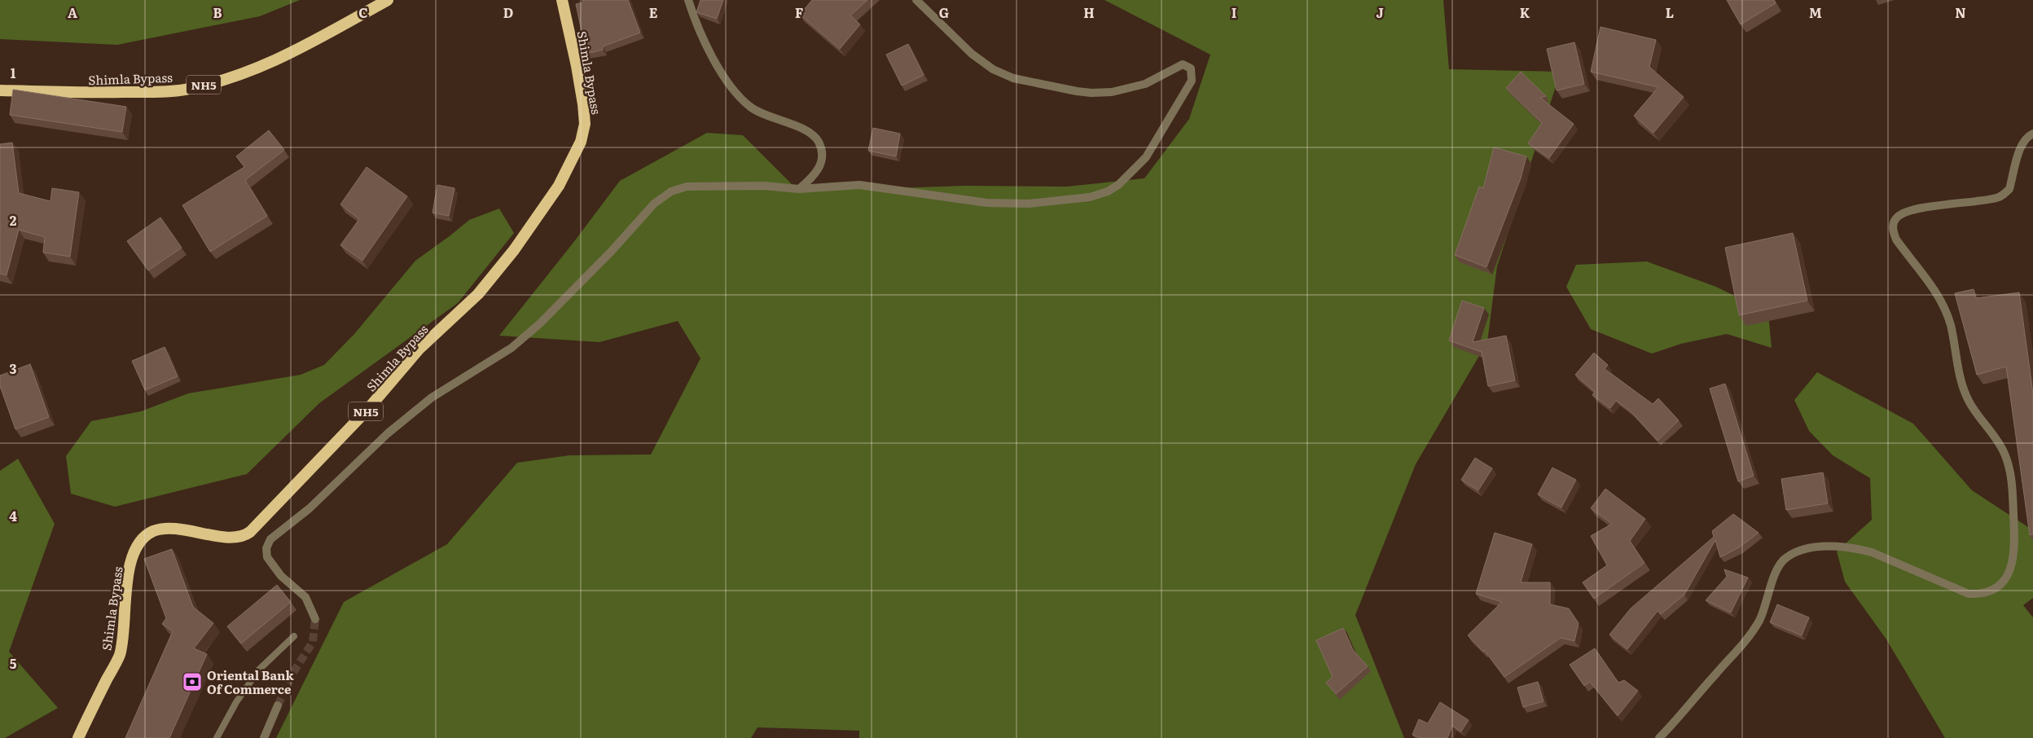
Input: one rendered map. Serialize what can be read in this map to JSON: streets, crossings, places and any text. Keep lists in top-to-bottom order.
{
  "streets": {
    "highway": ["Shimla Bypass", "NH5"]
  },
  "places": {
    "bank": ["Oriental Bank Of Commerce"]
  },
  "grid": {
    "columns": [
      "A",
      "B",
      "C",
      "D",
      "E",
      "F",
      "G",
      "H",
      "I",
      "J",
      "K",
      "L",
      "M",
      "N"
    ],
    "rows": [
      "1",
      "2",
      "3",
      "4",
      "5"
    ]
  }
}
